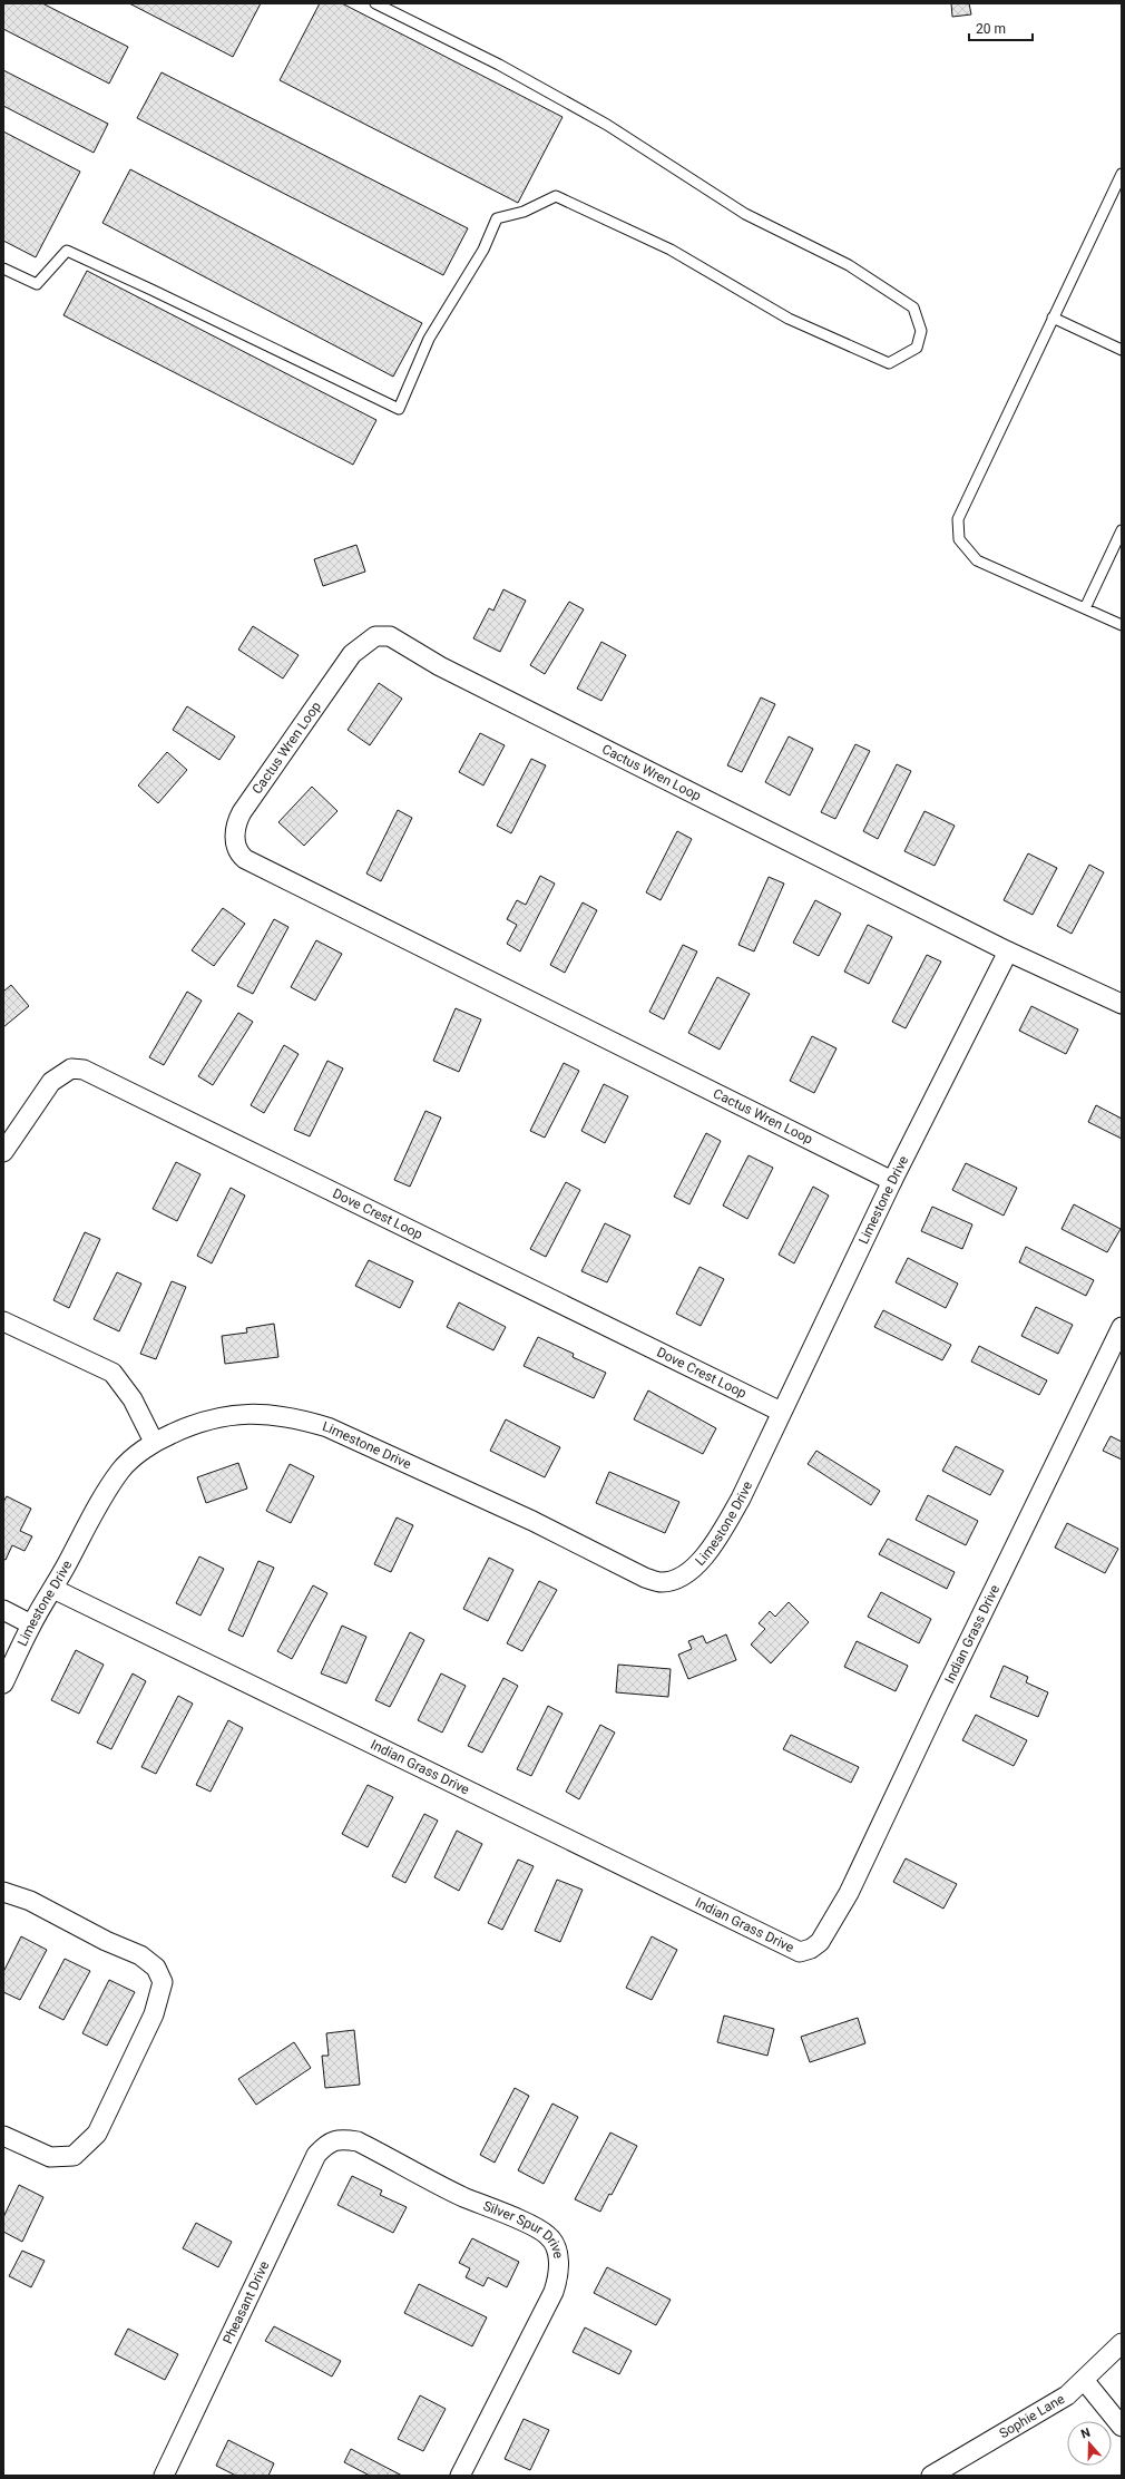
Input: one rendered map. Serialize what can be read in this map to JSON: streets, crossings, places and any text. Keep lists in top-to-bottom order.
{
  "streets": {
    "street": [
      "Cactus Wren Loop",
      "Limestone Drive",
      "Dove Crest Loop",
      "Indian Grass Drive",
      "Silver Spur Drive",
      "Pheasant Drive",
      "Sophie Lane"
    ]
  },
  "crossings": [
    ["Cactus Wren Loop", "Limestone Drive"],
    ["Limestone Drive", "Dove Crest Loop"],
    ["Limestone Drive", "Indian Grass Drive"],
    ["Silver Spur Drive", "Pheasant Drive"]
  ],
  "scale_bar": "20 m",
  "north": "top"
}
